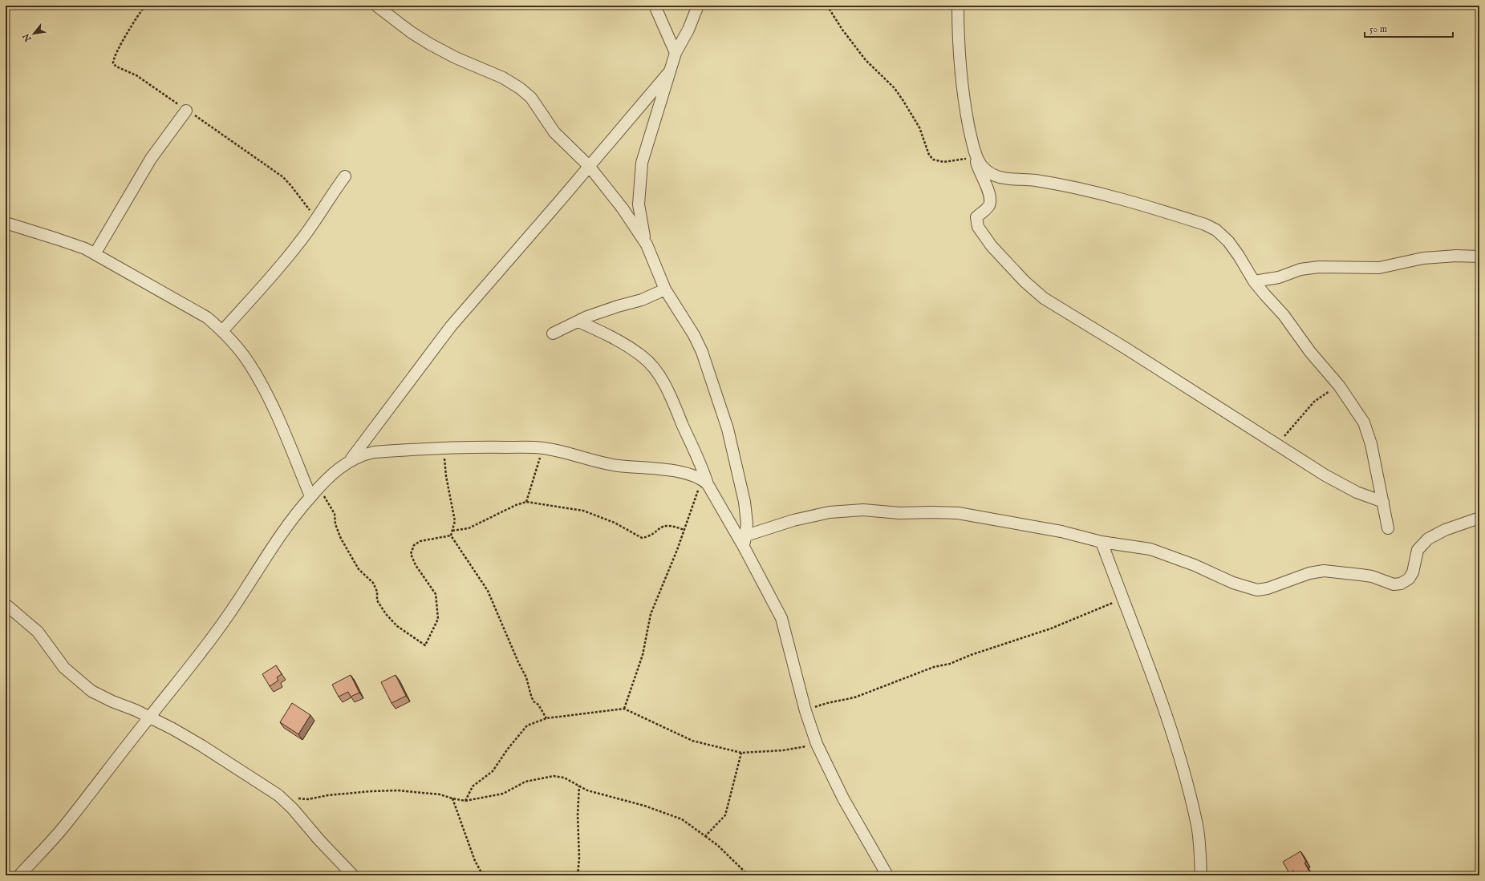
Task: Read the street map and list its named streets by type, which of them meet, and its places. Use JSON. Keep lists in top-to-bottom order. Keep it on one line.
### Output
{"scale_bar":"50 m","north":"bottom left"}
